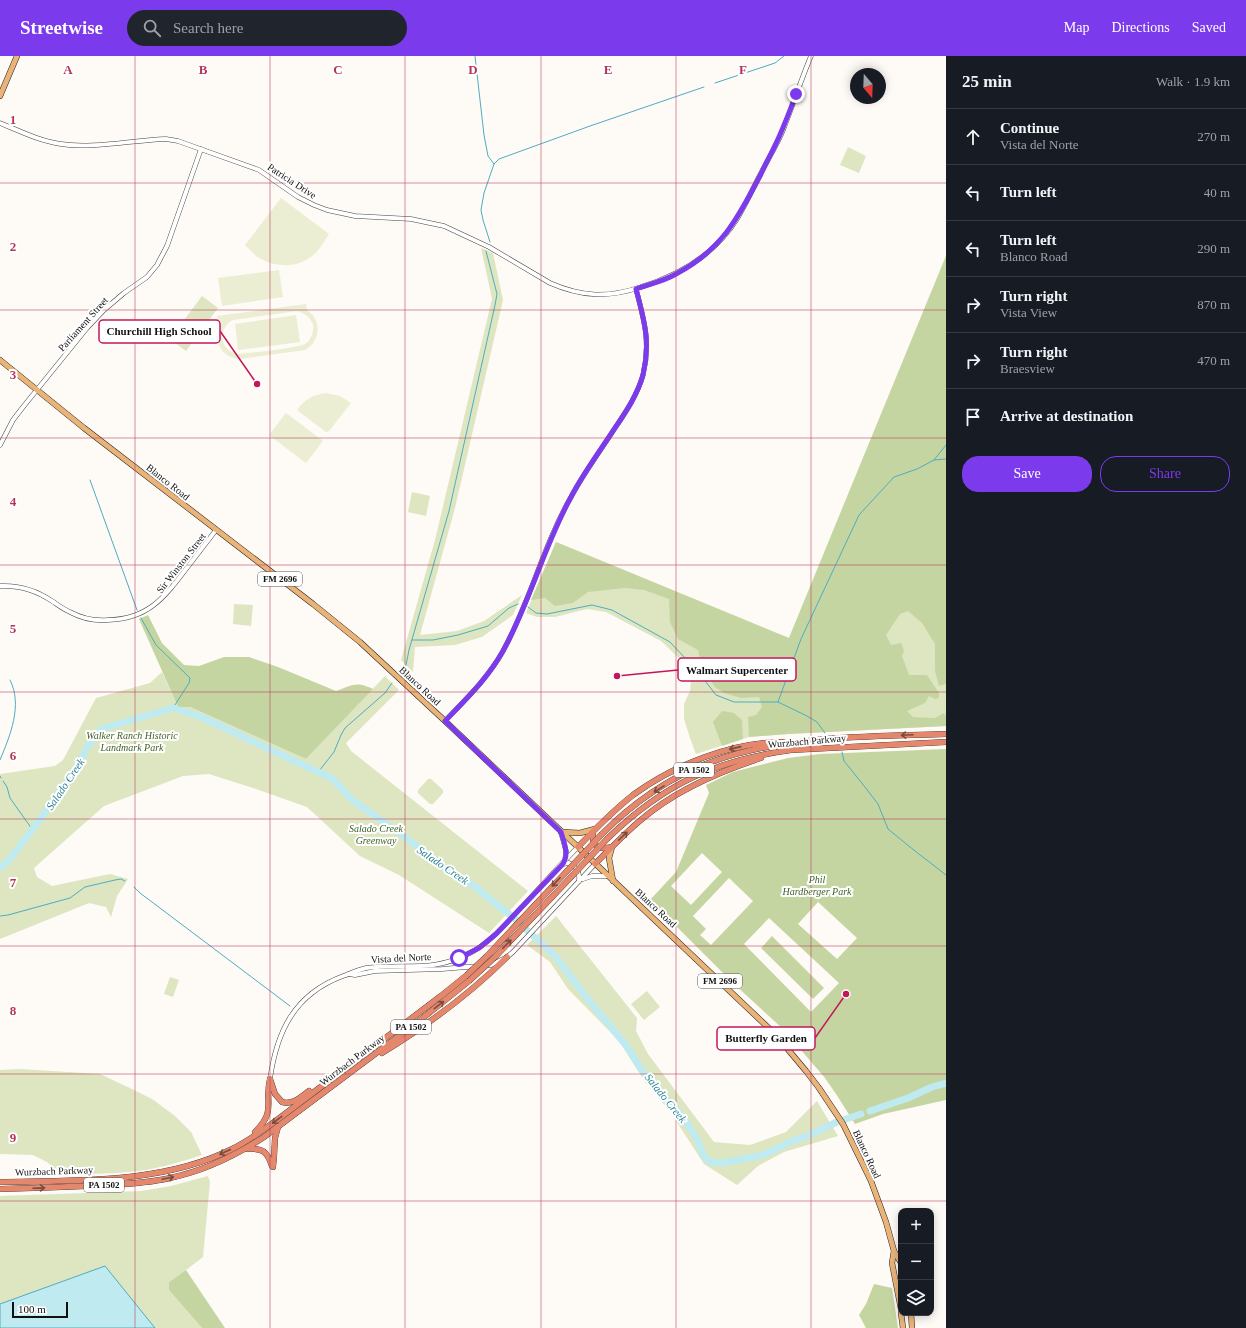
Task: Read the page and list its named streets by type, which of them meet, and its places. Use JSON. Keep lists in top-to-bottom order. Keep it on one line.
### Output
{"streets":{"highway":["Wurzbach Parkway","PA 1502"],"main road":["Blanco Road","FM 2696"],"street":["Patricia Drive","Parliament Street","Sir Winston Street","Vista del Norte"]},"crossings":[["Patricia Drive","Parliament Street"],["Parliament Street","Blanco Road"],["Blanco Road","Sir Winston Street"],["Blanco Road","Vista del Norte"]],"water":["Salado Creek"],"parks":["Walker Ranch Historic Landmark Park","Salado Creek Greenway","Phil Hardberger Park"],"places":["Churchill High School","Walmart Supercenter","Butterfly Garden"],"scale_bar":"100 m","north":"bottom","page":{"header":"Streetwise","search":"Search here","nav":["Map","Directions","Saved"],"heading":["25 min","Walk · 1.9 km"],"list":[["Continue","Vista del Norte","270 m"],["Turn left","40 m"],["Turn left","Blanco Road","290 m"],["Turn right","Vista View","870 m"],["Turn right","Braesview","470 m"],"Arrive at destination"],"buttons":["Save","Share"],"map_buttons":["+","−"],"scale":"100 m"},"grid":{"columns":["A","B","C","D","E","F"],"rows":["1","2","3","4","5","6","7","8","9"]}}
